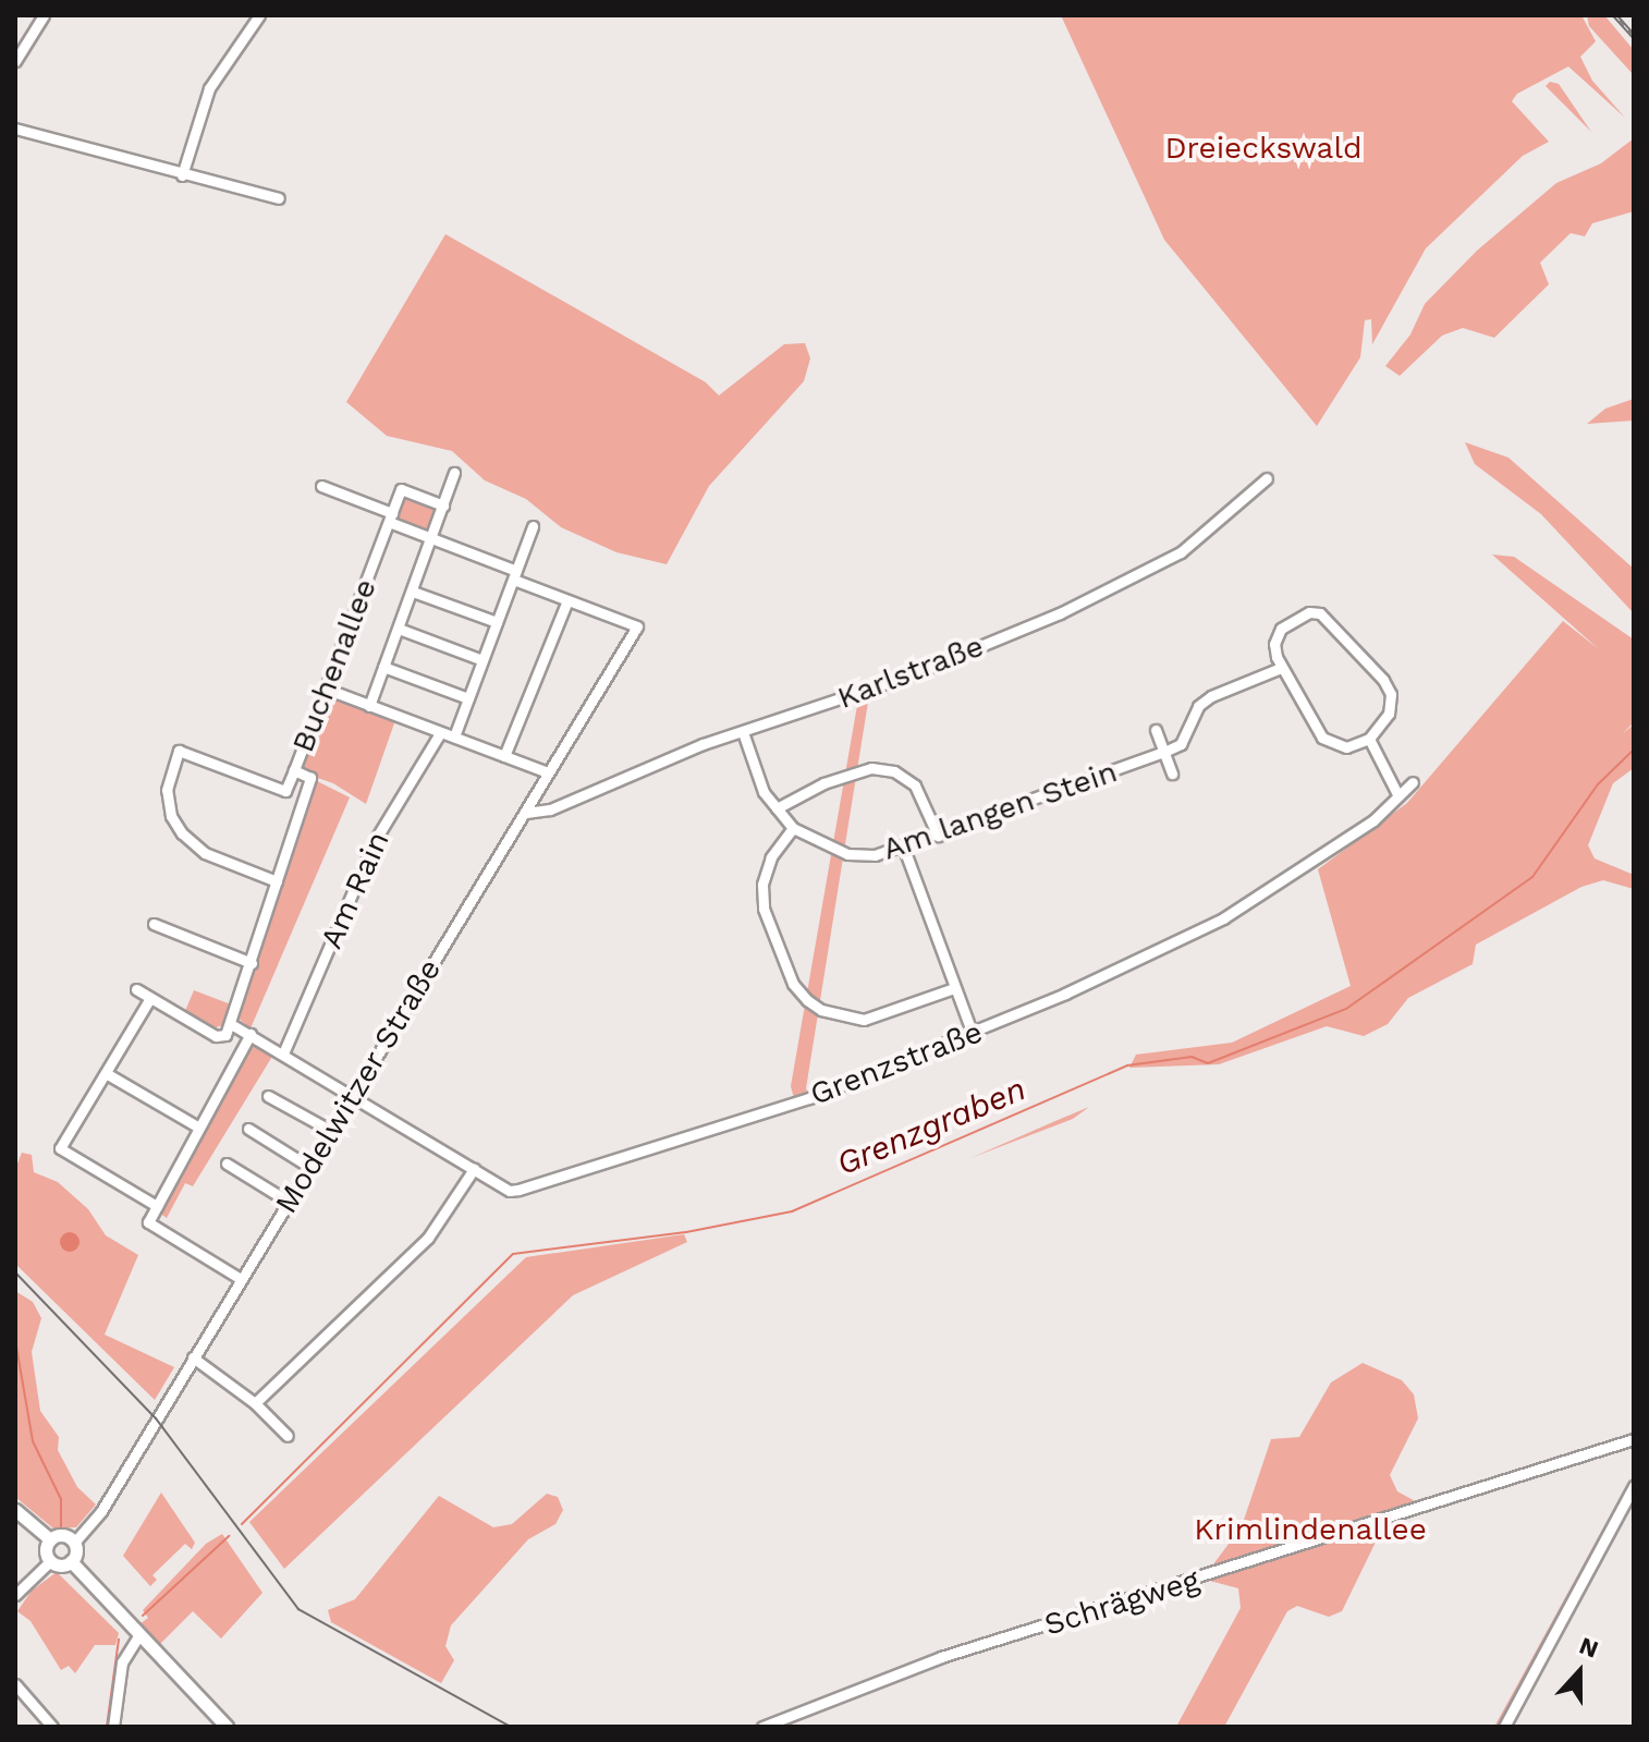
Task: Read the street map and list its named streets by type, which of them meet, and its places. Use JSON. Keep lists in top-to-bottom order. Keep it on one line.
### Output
{"streets":{"street":["Buchenallee","Karlstraße","Am langen Stein","Am Rain","Grenzstraße","Modelwitzer Straße","Schrägweg"]},"crossings":[["Buchenallee","Grenzstraße"],["Karlstraße","Am langen Stein"],["Karlstraße","Modelwitzer Straße"],["Am Rain","Grenzstraße"],["Grenzstraße","Modelwitzer Straße"]],"water":["Grenzgraben"],"parks":["Dreieckswald","Krimlindenallee"],"north":"top"}
